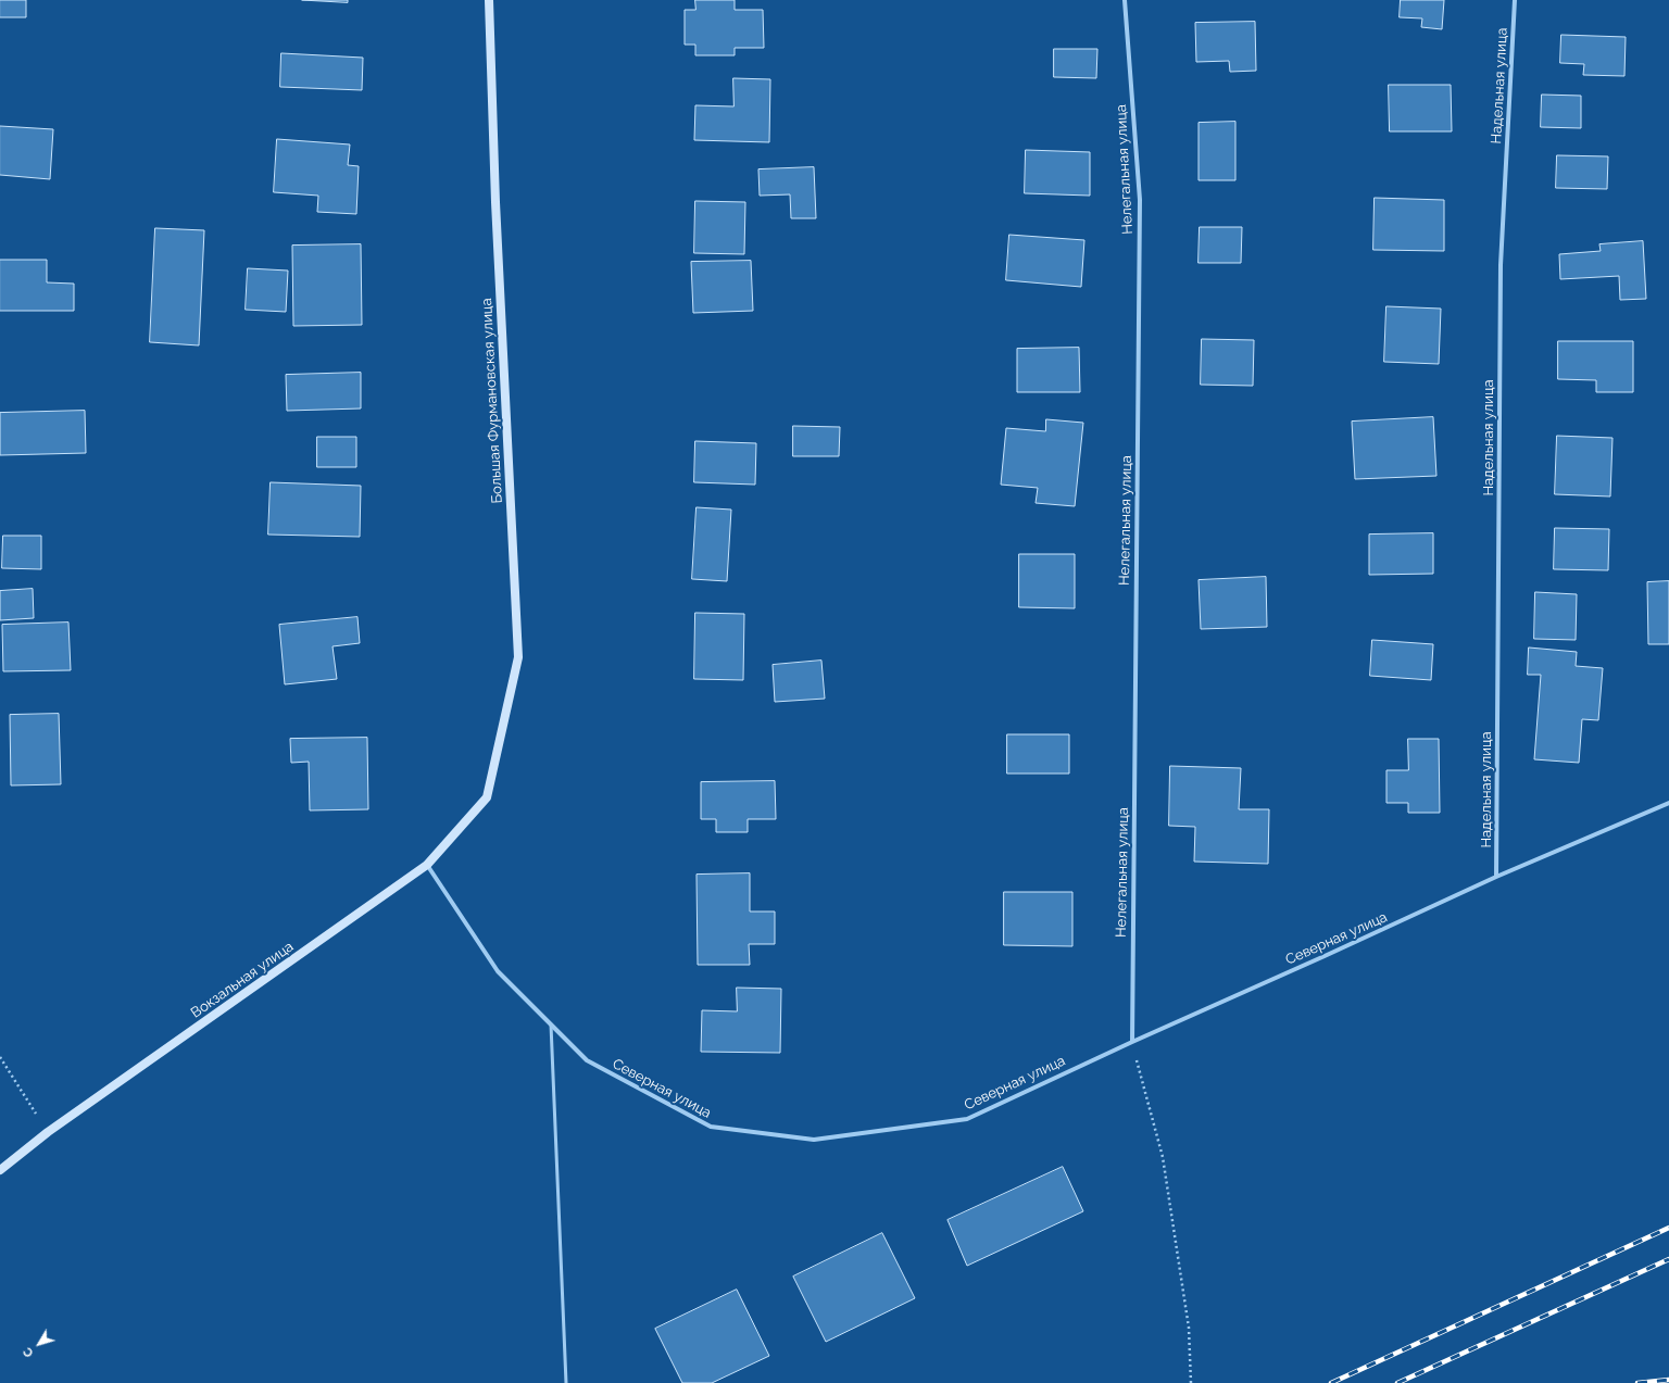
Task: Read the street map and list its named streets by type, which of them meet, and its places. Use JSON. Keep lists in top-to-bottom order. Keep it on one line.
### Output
{"streets":{"main road":["Большая Фурмановская улица","Вокзальная улица"],"street":["Надельная улица","Нелегальная улица","Северная улица"]},"crossings":[["Надельная улица","Северная улица"],["Нелегальная улица","Северная улица"],["Большая Фурмановская улица","Вокзальная улица"],["Северная улица","Вокзальная улица"]],"north":"bottom left"}
